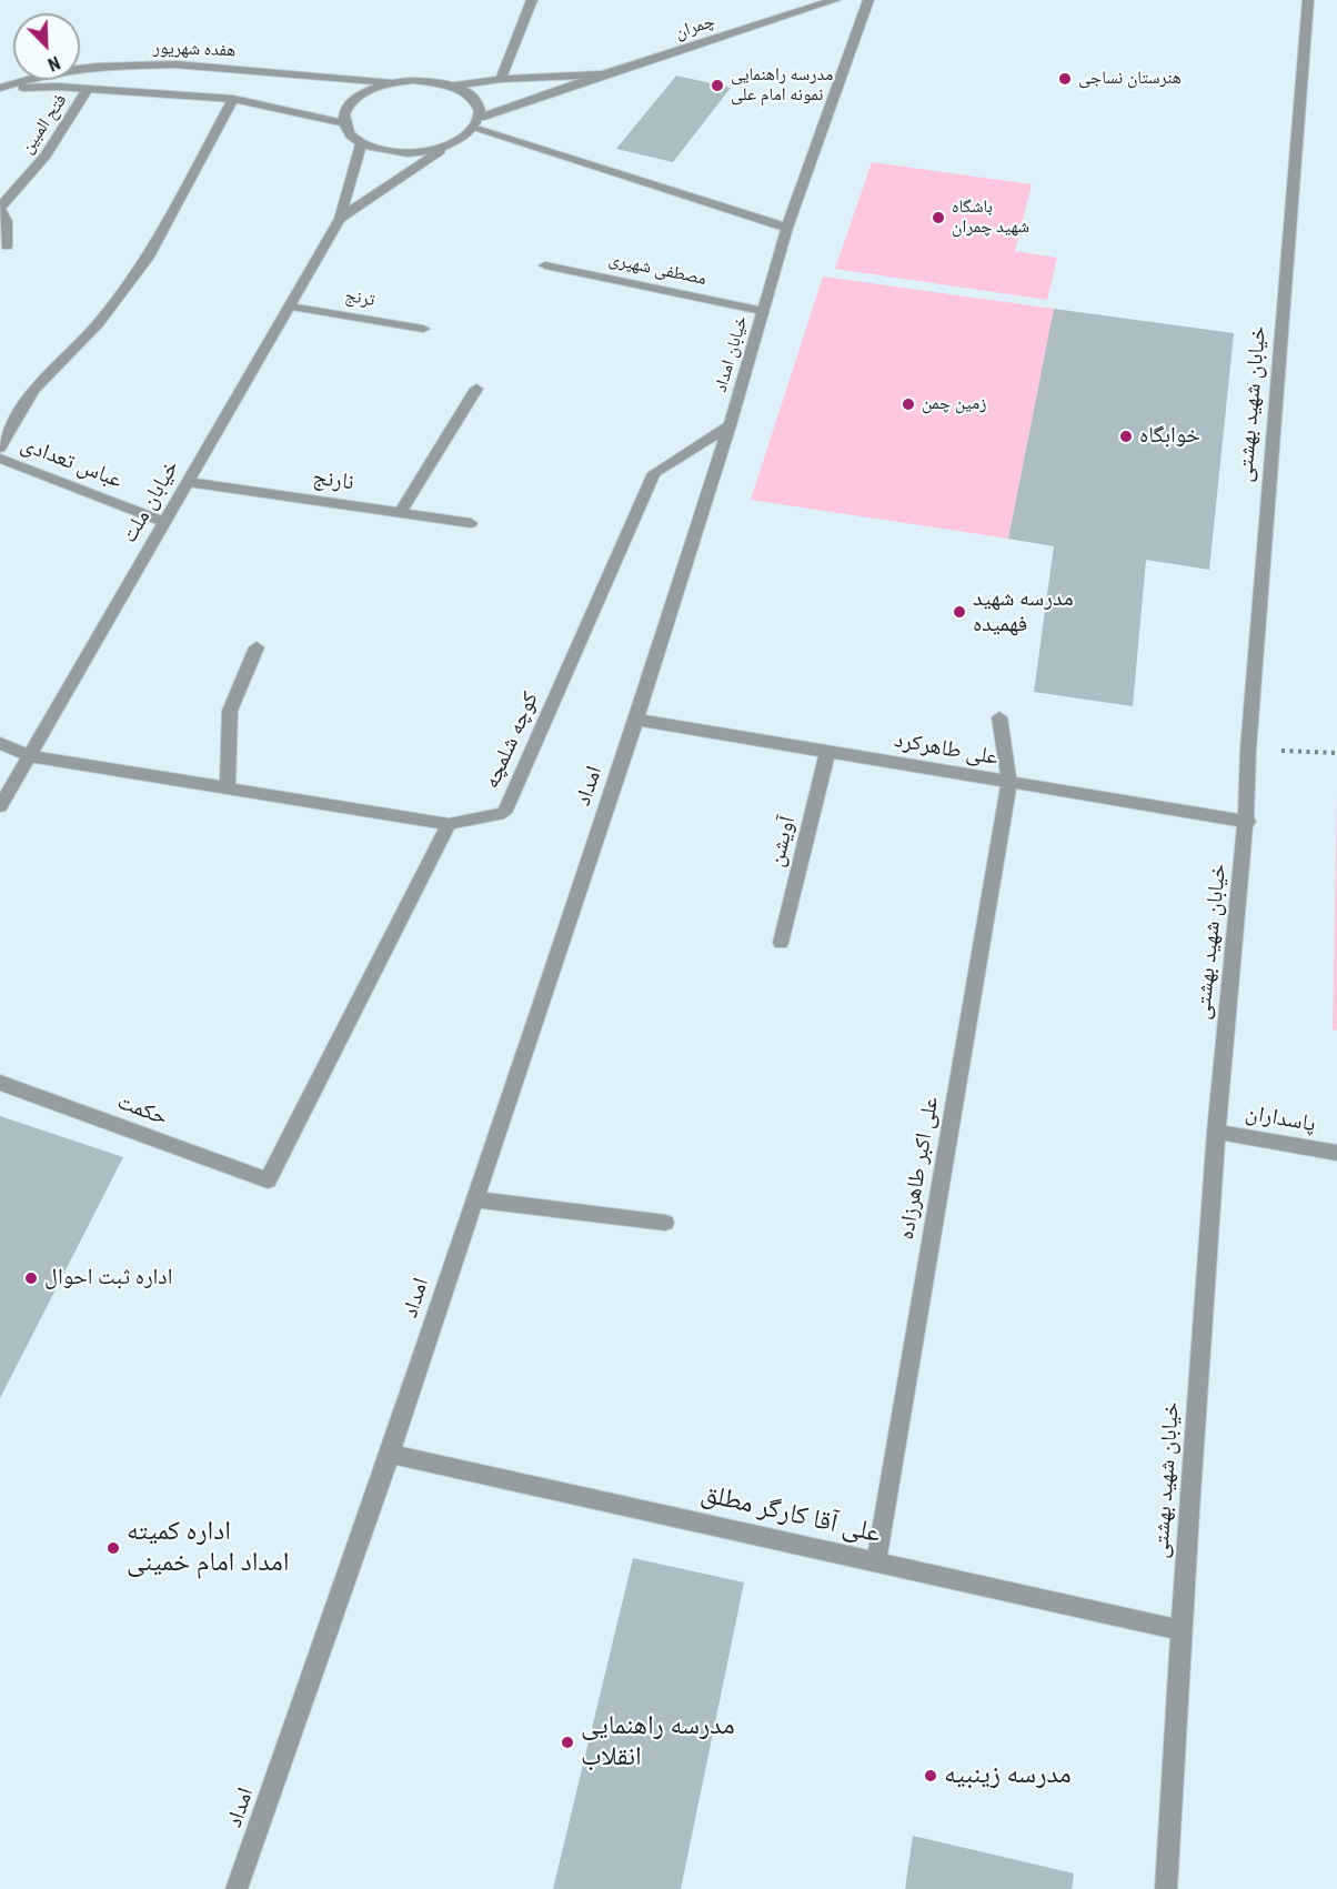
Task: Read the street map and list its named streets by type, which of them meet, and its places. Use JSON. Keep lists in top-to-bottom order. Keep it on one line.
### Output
{"streets":{"street":["چمران","هفده شهریور","فتح المبین","مصطفی شهپری","ترنج","خیابان امداد","خیابان شهید بهشتی","عباس تعدادی","نارنج","خیابان ملت","کوچه شلمچه","علی طاهرکرد","امداد","آویشن","حکمت","پاسداران","علی اکبر طاهرزاده","علی آقا کارگر مطلق"]},"crossings":[["چمران","هفده شهریور"],["هفده شهریور","فتح المبین"],["مصطفی شهپری","خیابان امداد"],["ترنج","خیابان ملت"],["خیابان امداد","کوچه شلمچه"],["خیابان امداد","علی طاهرکرد"],["خیابان امداد","امداد"],["خیابان شهید بهشتی","علی طاهرکرد"],["خیابان شهید بهشتی","پاسداران"],["خیابان شهید بهشتی","علی آقا کارگر مطلق"],["عباس تعدادی","خیابان ملت"],["نارنج","خیابان ملت"],["خیابان ملت","کوچه شلمچه"],["کوچه شلمچه","حکمت"],["علی طاهرکرد","امداد"],["علی طاهرکرد","آویشن"],["علی طاهرکرد","علی اکبر طاهرزاده"],["امداد","علی آقا کارگر مطلق"],["علی اکبر طاهرزاده","علی آقا کارگر مطلق"]],"places":["هنرستان نساجی","مدرسه راهنمایی نمونه امام علی","باشگاه شهید چمران","زمین چمن","خوابگاه","مدرسه شهید فهمیده","اداره ثبت احوال","اداره کمیته امداد امام خمینی","مدرسه راهنمایی انقلاب","مدرسه زینبیه"],"north":"bottom right"}
